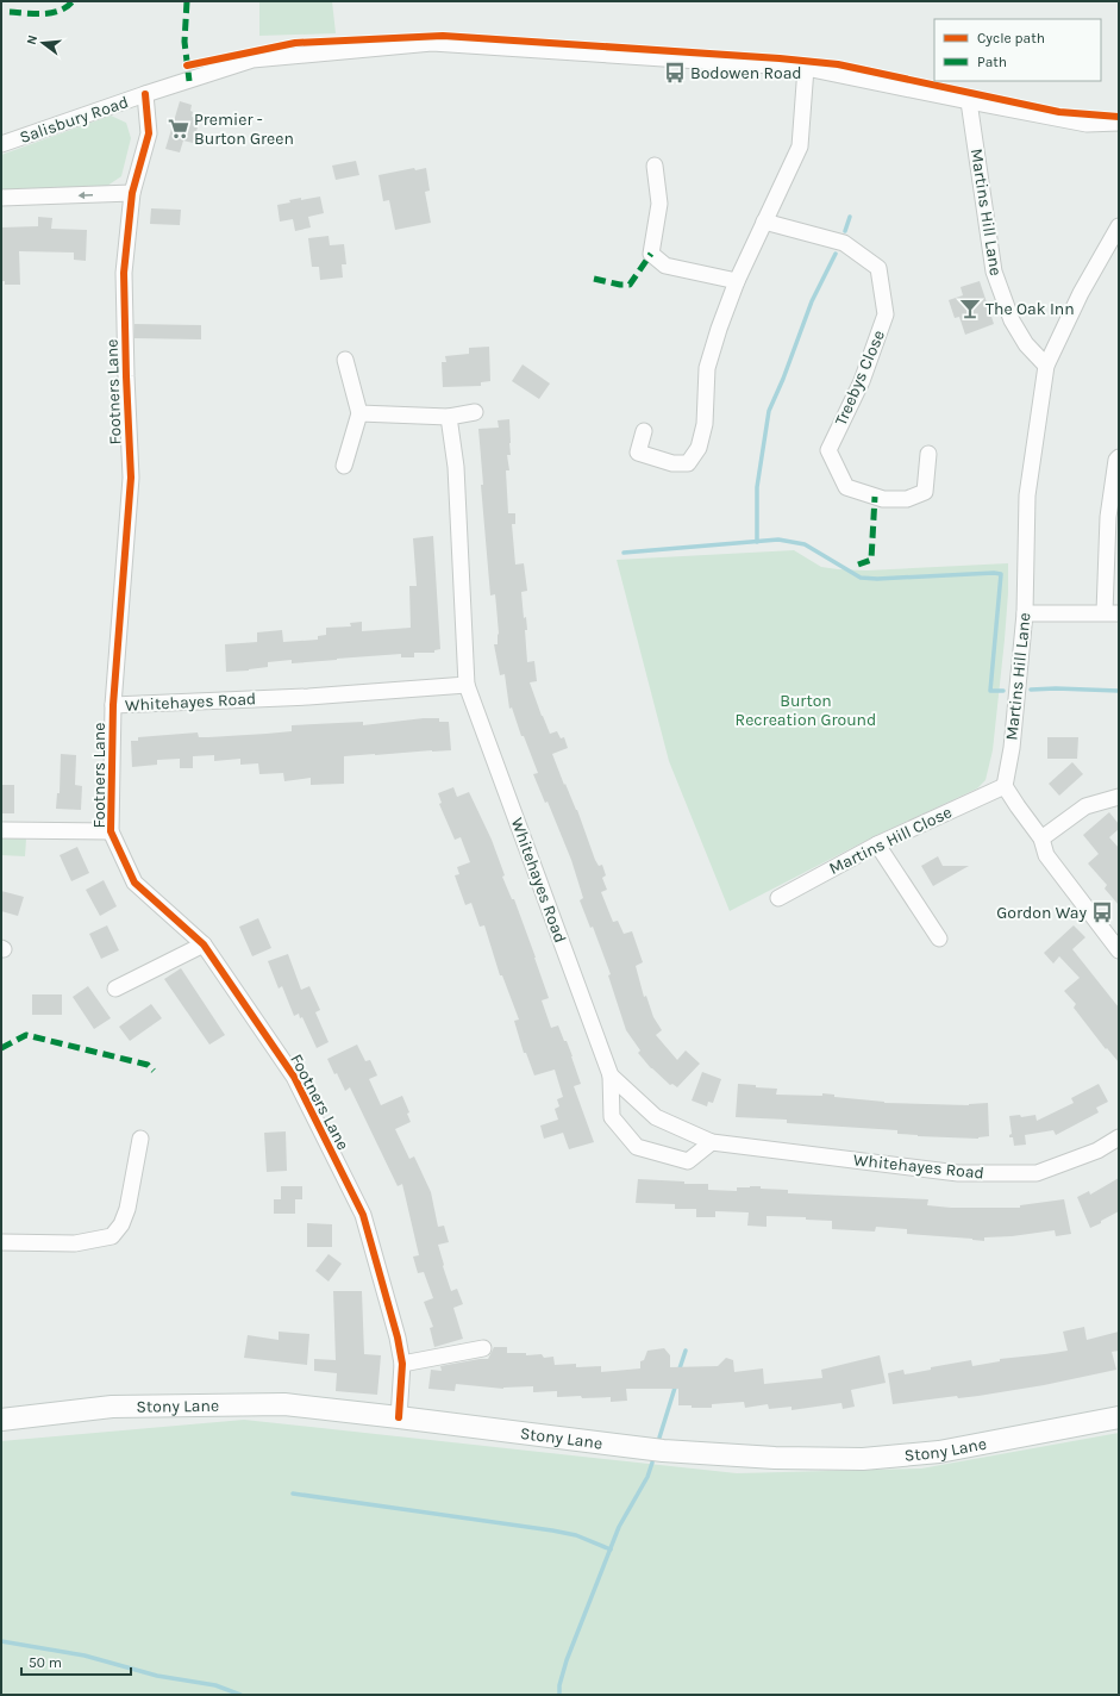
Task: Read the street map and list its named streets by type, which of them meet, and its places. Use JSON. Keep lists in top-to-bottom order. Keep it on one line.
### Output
{"streets":{"main road":["Stony Lane"],"street":["Salisbury Road","Martins Hill Lane","Treebys Close","Footners Lane","Whitehayes Road","Martins Hill Close"]},"crossings":[["Salisbury Road","Martins Hill Lane"],["Salisbury Road","Footners Lane"],["Martins Hill Lane","Martins Hill Close"],["Footners Lane","Whitehayes Road"],["Footners Lane","Stony Lane"]],"parks":["Burton Recreation Ground"],"places":{"bus stop":["Bodowen Road","Gordon Way"],"supermarket":["Premier - Burton Green"],"bar":["The Oak Inn"]},"legend":["Cycle path","Path"],"scale_bar":"50 m","north":"left"}
